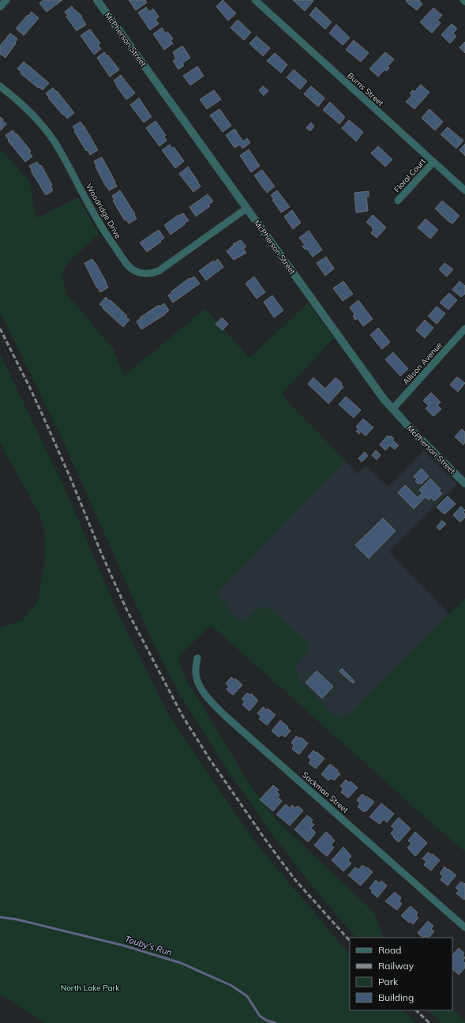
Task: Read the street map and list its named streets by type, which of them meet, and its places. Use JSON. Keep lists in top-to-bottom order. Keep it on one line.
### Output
{"streets":{"street":["McPherson Street","Burns Street","Floral Court","Woodridge Drive","Allison Avenue","Sackman Street"]},"crossings":[["McPherson Street","Woodridge Drive"],["McPherson Street","Allison Avenue"],["Burns Street","Floral Court"]],"water":["Touby's Run"],"parks":["North Lake Park"],"legend":["Road","Railway","Park","Building"]}
